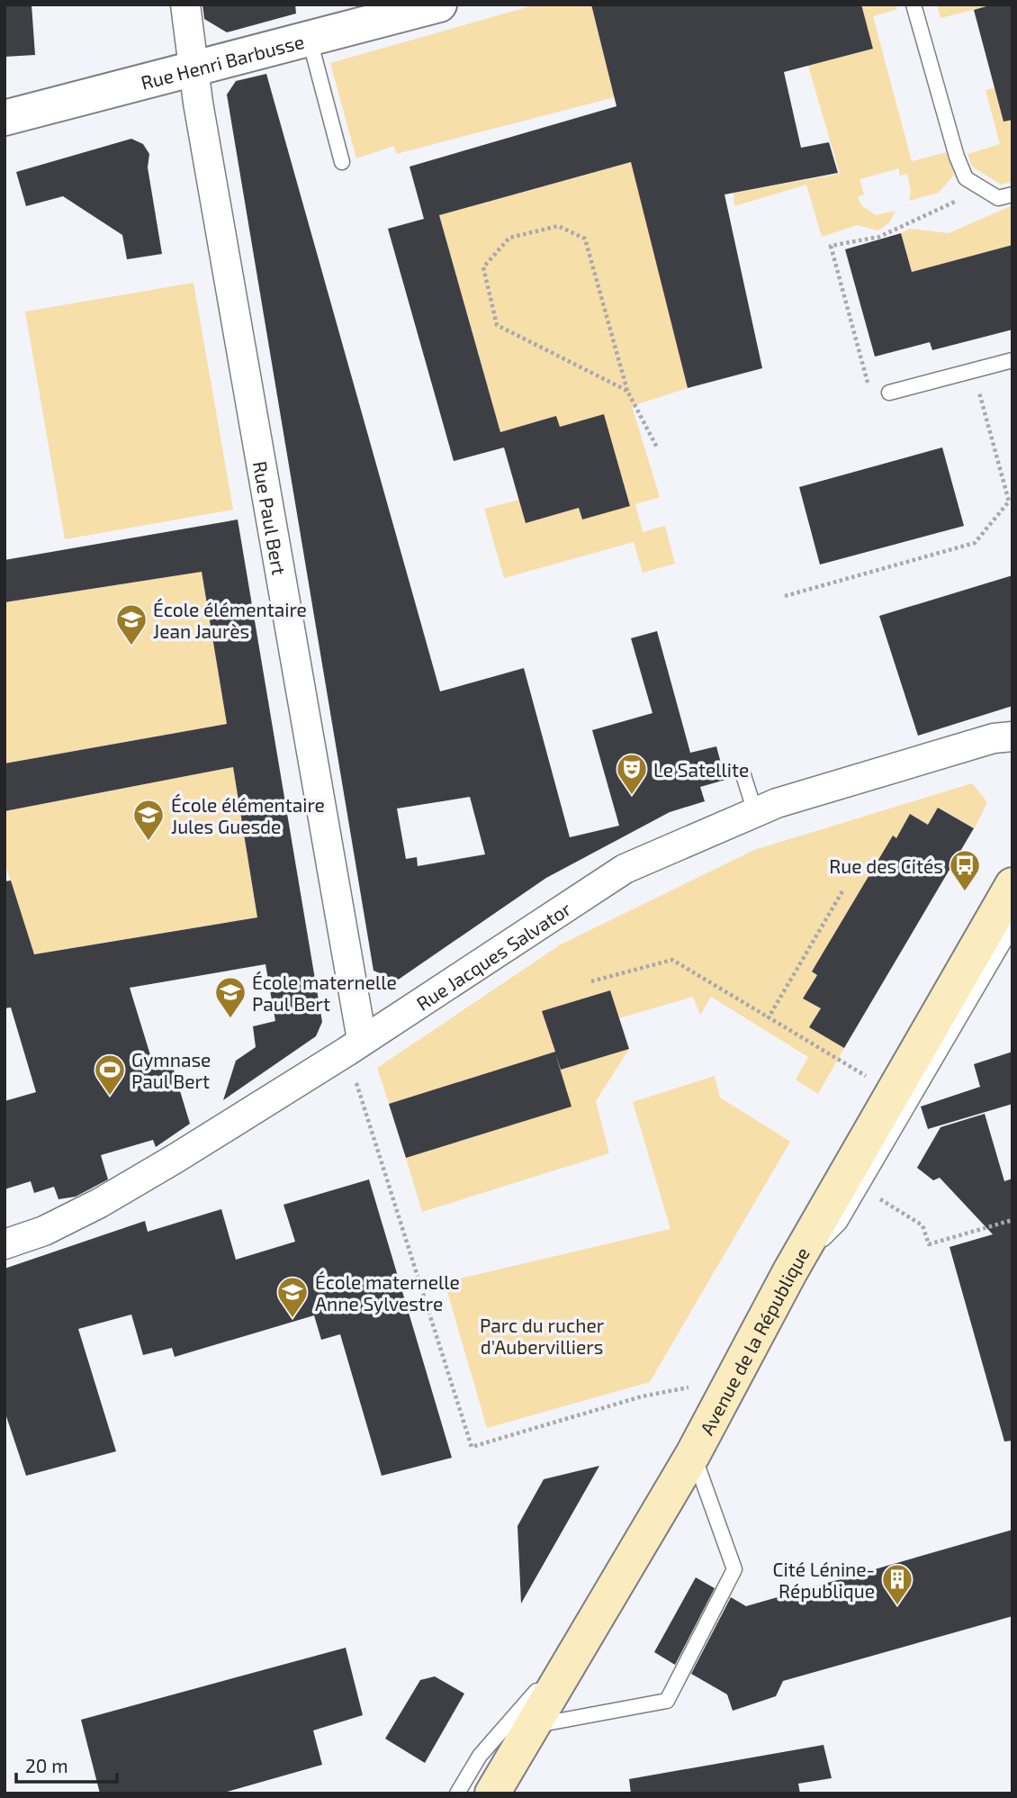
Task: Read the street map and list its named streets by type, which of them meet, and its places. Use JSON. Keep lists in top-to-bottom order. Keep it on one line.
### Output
{"streets":{"main road":["Avenue de la République"],"street":["Rue Henri Barbusse","Rue Paul Bert","Rue Jacques Salvator"]},"crossings":[["Rue Henri Barbusse","Rue Paul Bert"],["Rue Paul Bert","Rue Jacques Salvator"]],"parks":["Parc du rucher d'Aubervilliers"],"places":{"school or university":["École élémentaire Jean Jaurès","École élémentaire Jules Guesde","École maternelle Paul Bert","École maternelle Anne Sylvestre"],"theatre":["Le Satellite"],"bus stop":["Rue des Cités"],"sports":["Gymnase Paul Bert"],"building":["Cité Lénine- République"]},"scale_bar":"20 m"}
